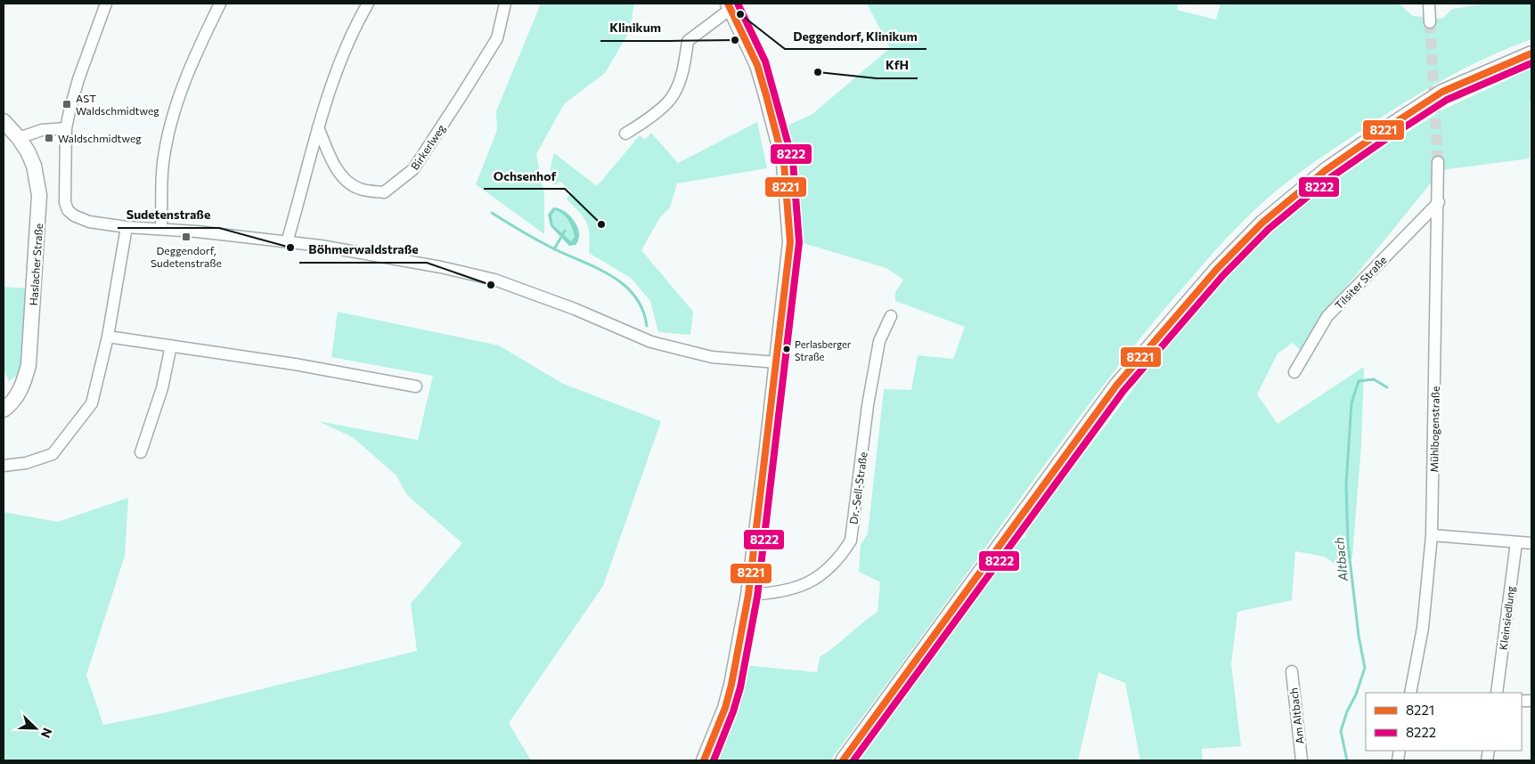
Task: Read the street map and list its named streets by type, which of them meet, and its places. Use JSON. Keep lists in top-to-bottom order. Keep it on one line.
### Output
{"streets":{"street":["Birkerlweg","Haslacher Straße","Tilsiter Straße","Mühlbogenstraße","Dr.-Sell-Straße","Kleinsiedlung","Am Altbach"]},"crossings":[["Tilsiter Straße","Mühlbogenstraße"]],"water":["Altbach"],"places":{"other":["Deggendorf, Klinikum","Klinikum","KfH","Ochsenhof","Sudetenstraße","Böhmerwaldstraße","Perlasberger Straße"],"transit":["AST Waldschmidtweg","Waldschmidtweg","Deggendorf, Sudetenstraße"]},"lines":["transit line 8221","transit line 8222"],"legend":["8221","8222"],"north":"bottom right"}
